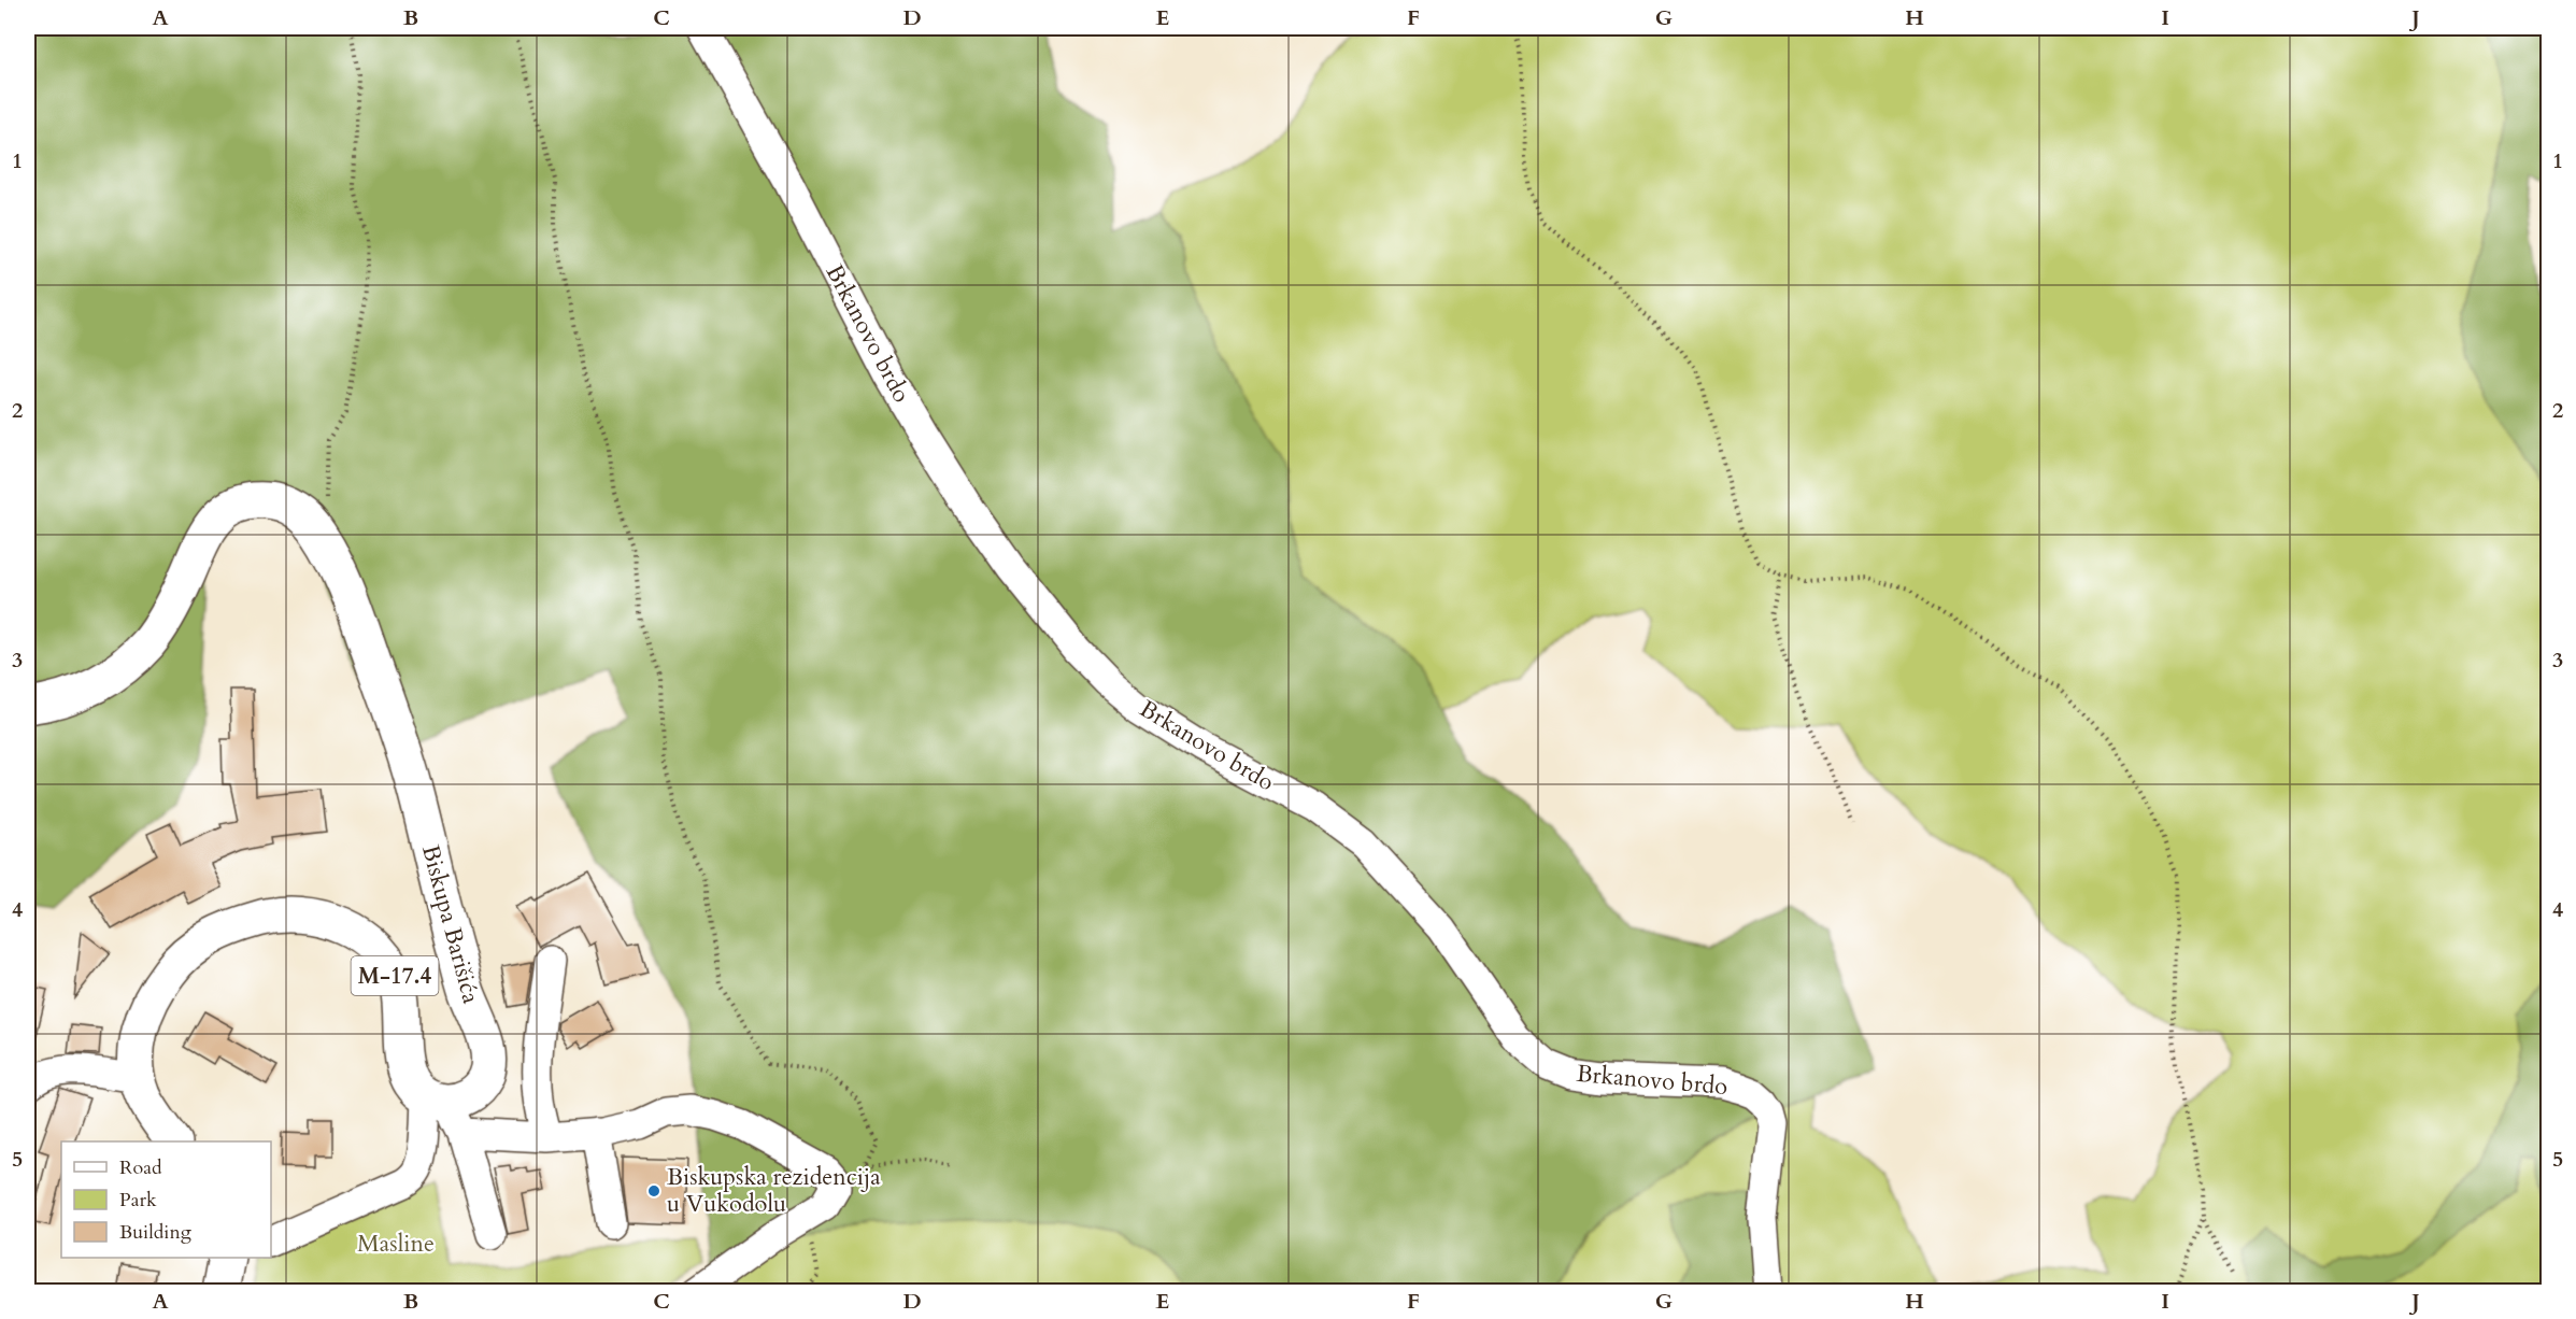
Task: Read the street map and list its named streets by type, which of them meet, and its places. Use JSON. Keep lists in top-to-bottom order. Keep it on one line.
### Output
{"streets":{"main road":["Biskupa Barišića","M-17.4"],"street":["Brkanovo brdo"]},"crossings":[["Biskupa Barišića","M-17.4"]],"parks":["Masline"],"places":["Biskupska rezidencija u Vukodolu"],"legend":["Road","Park","Building"],"grid":{"columns":["A","B","C","D","E","F","G","H","I","J"],"rows":["1","2","3","4","5"]}}
